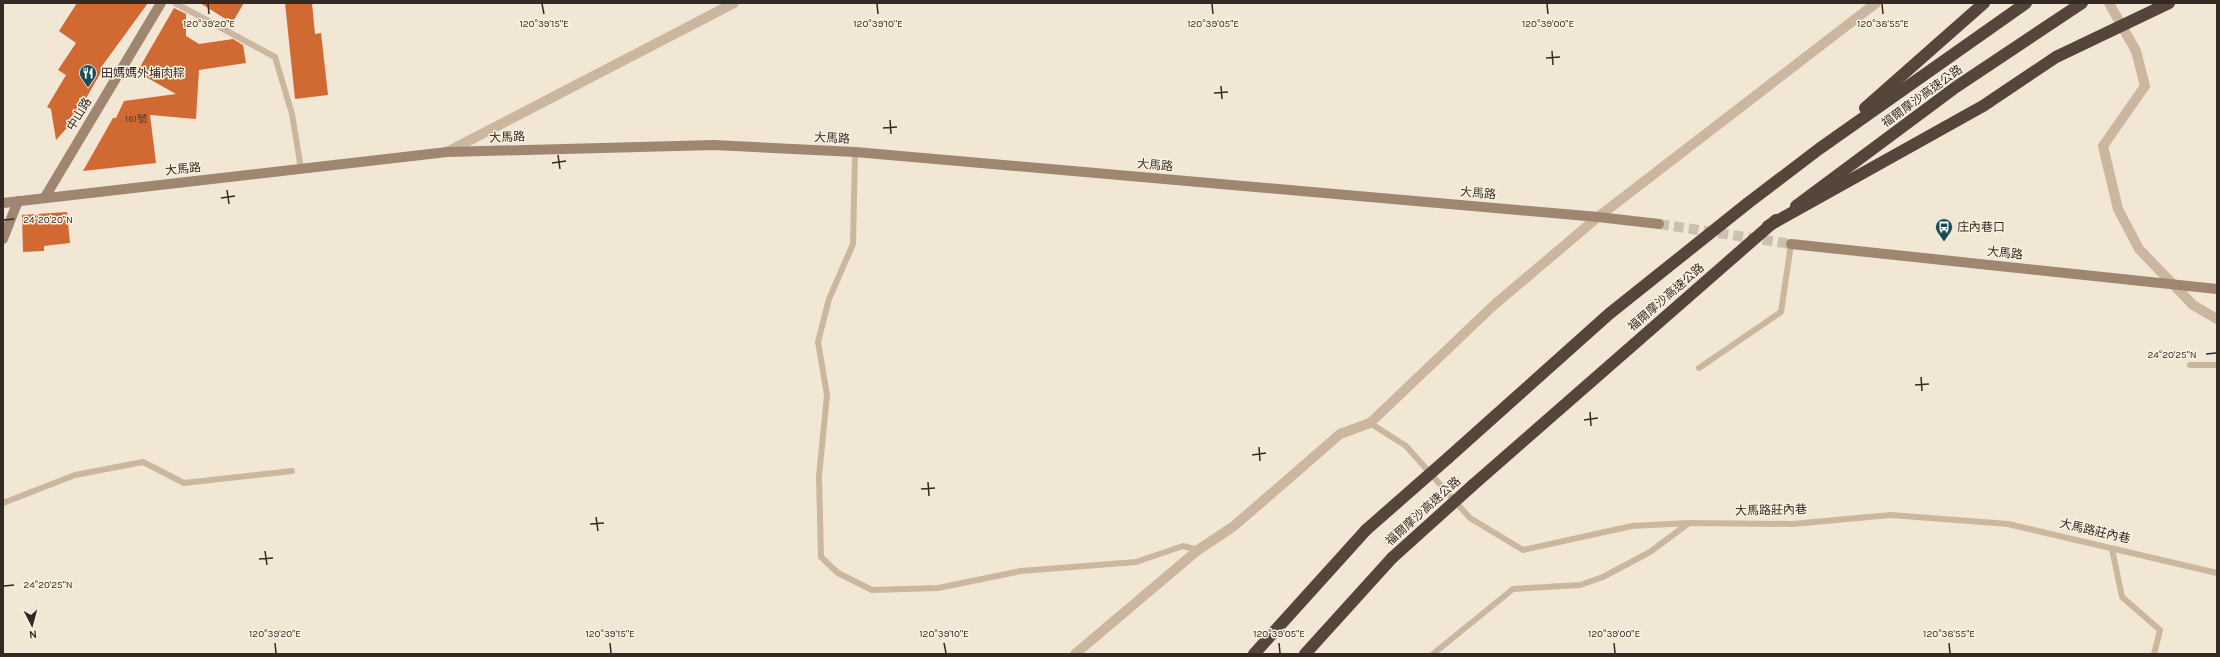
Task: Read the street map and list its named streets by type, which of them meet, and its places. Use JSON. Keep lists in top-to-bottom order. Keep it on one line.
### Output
{"streets":{"highway":["福爾摩沙高速公路"],"street":["中山路","大馬路"],"lane":["大馬路莊內巷"]},"crossings":[["中山路","大馬路"]],"places":{"restaurant":["田媽媽外埔肉粽"],"bus stop":["庄內巷口"]},"house_numbers":["161號"],"north":"bottom","coordinates":["120°39'20\"E","120°39'15\"E","120°39'10\"E","120°39'05\"E","120°39'00\"E","120°38'55\"E","24°20'20\"N","24°20'25\"N"]}
